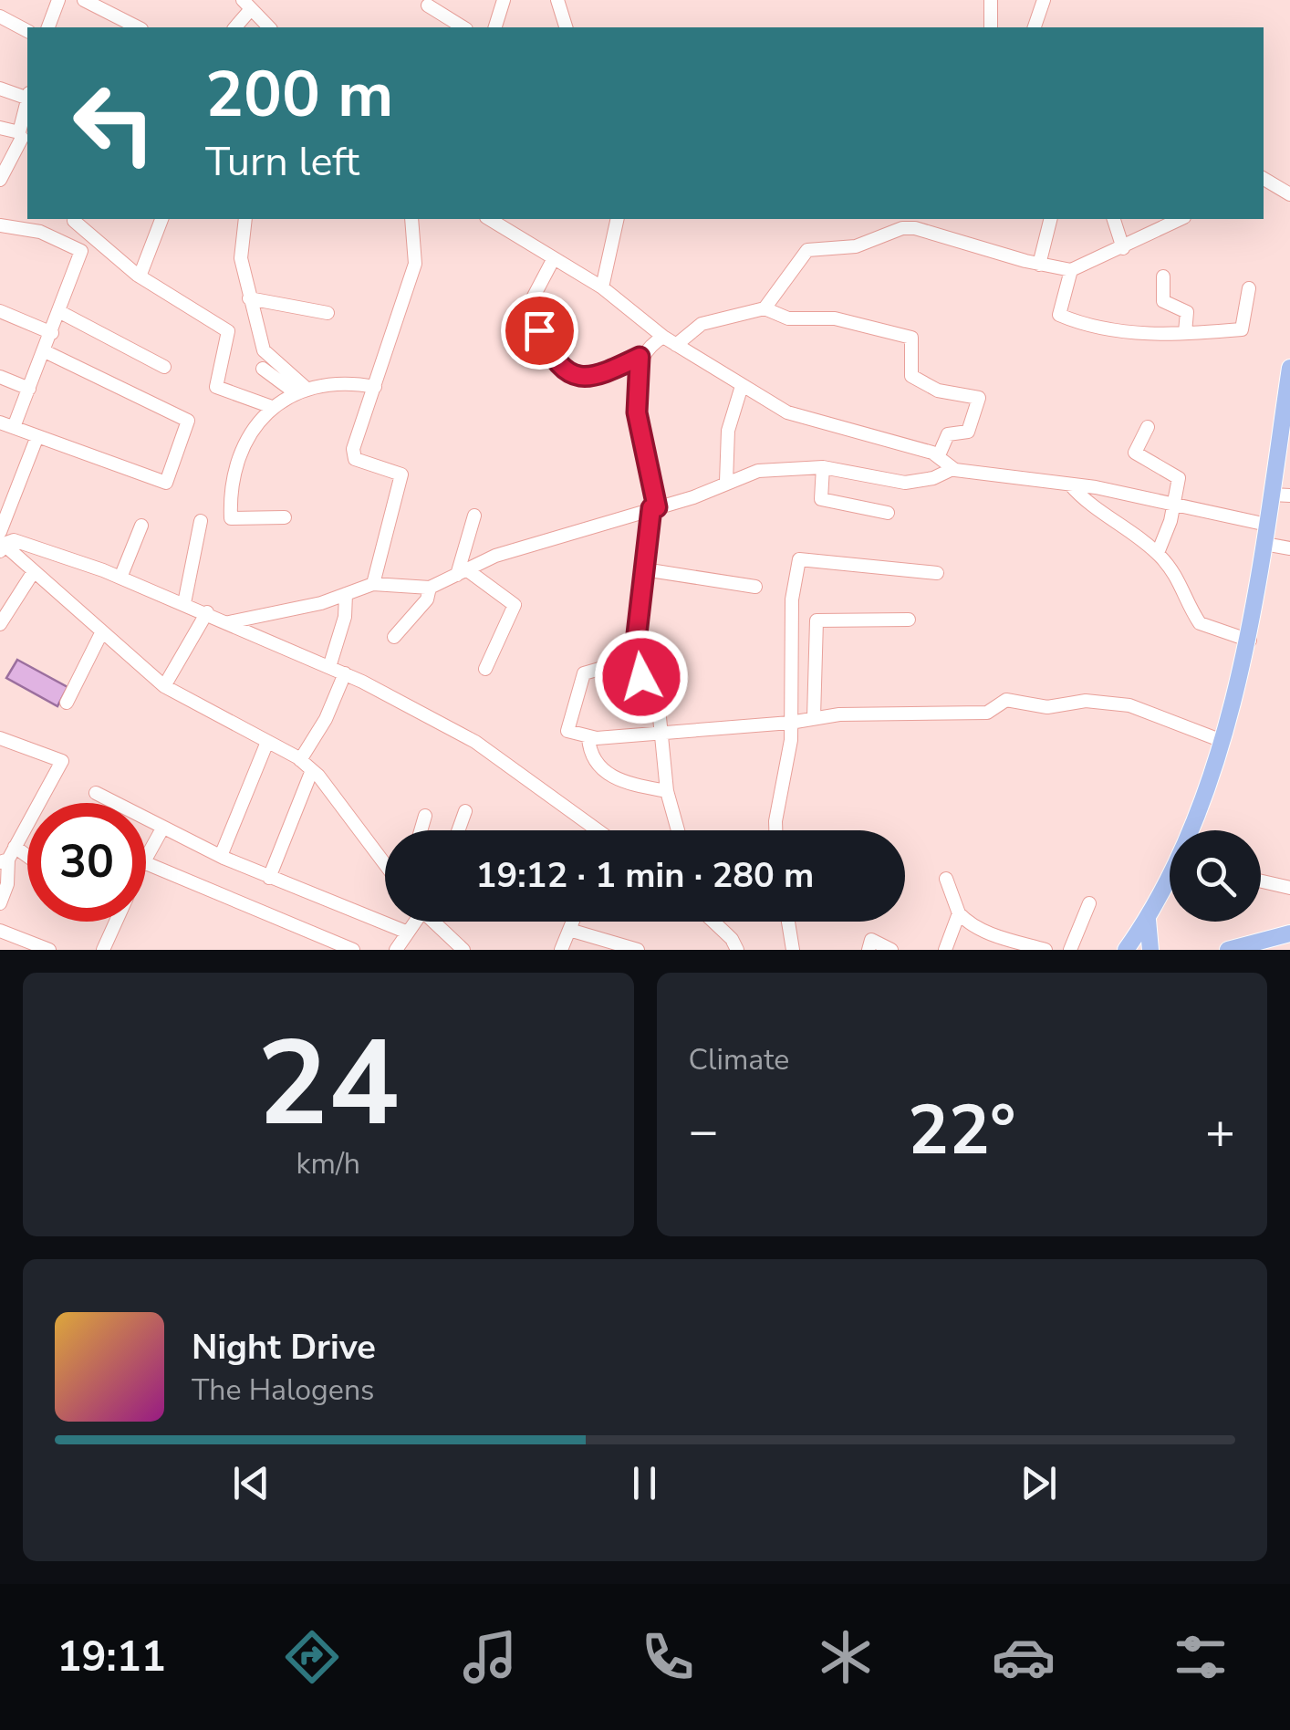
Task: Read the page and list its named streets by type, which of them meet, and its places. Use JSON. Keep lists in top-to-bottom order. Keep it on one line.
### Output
{"page":{"turn":["200 m","Turn left"],"limit":"30","trip":"19:12 · 1 min · 280 m","tile":[["24","km/h"],"Climate"],"heat":["−","22°","+"],"song":["Night Drive","The Halogens"],"tabs":"19:11"}}
